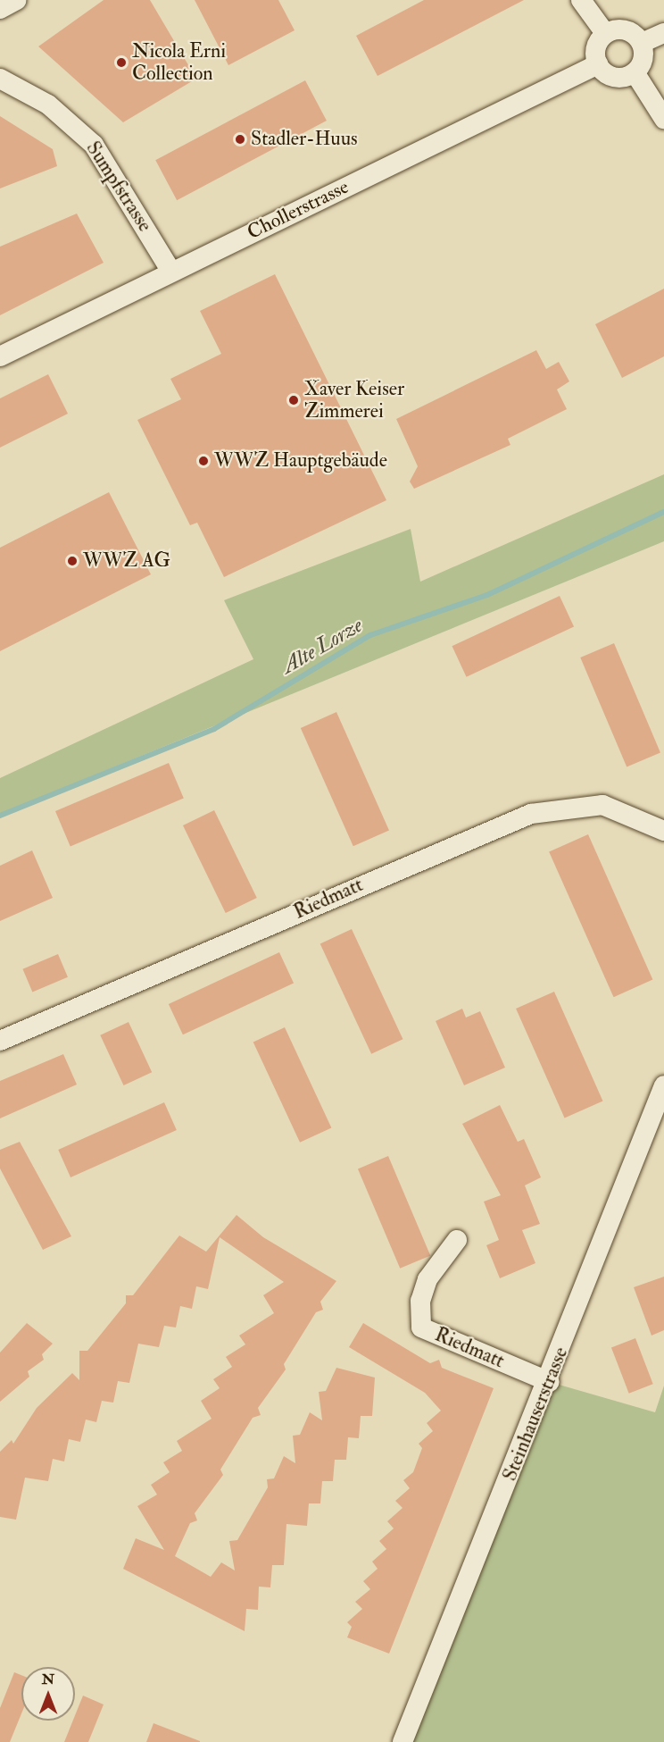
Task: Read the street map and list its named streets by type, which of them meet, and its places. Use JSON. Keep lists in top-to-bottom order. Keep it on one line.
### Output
{"streets":{"street":["Sumpfstrasse","Chollerstrasse","Riedmatt","Steinhauserstrasse"]},"crossings":[["Sumpfstrasse","Chollerstrasse"],["Riedmatt","Steinhauserstrasse"]],"water":["Alte Lorze"],"places":["Nicola Erni Collection","Stadler-Huus","Xaver Keiser Zimmerei","WWZ Hauptgebäude","WWZ AG"],"north":"top"}
